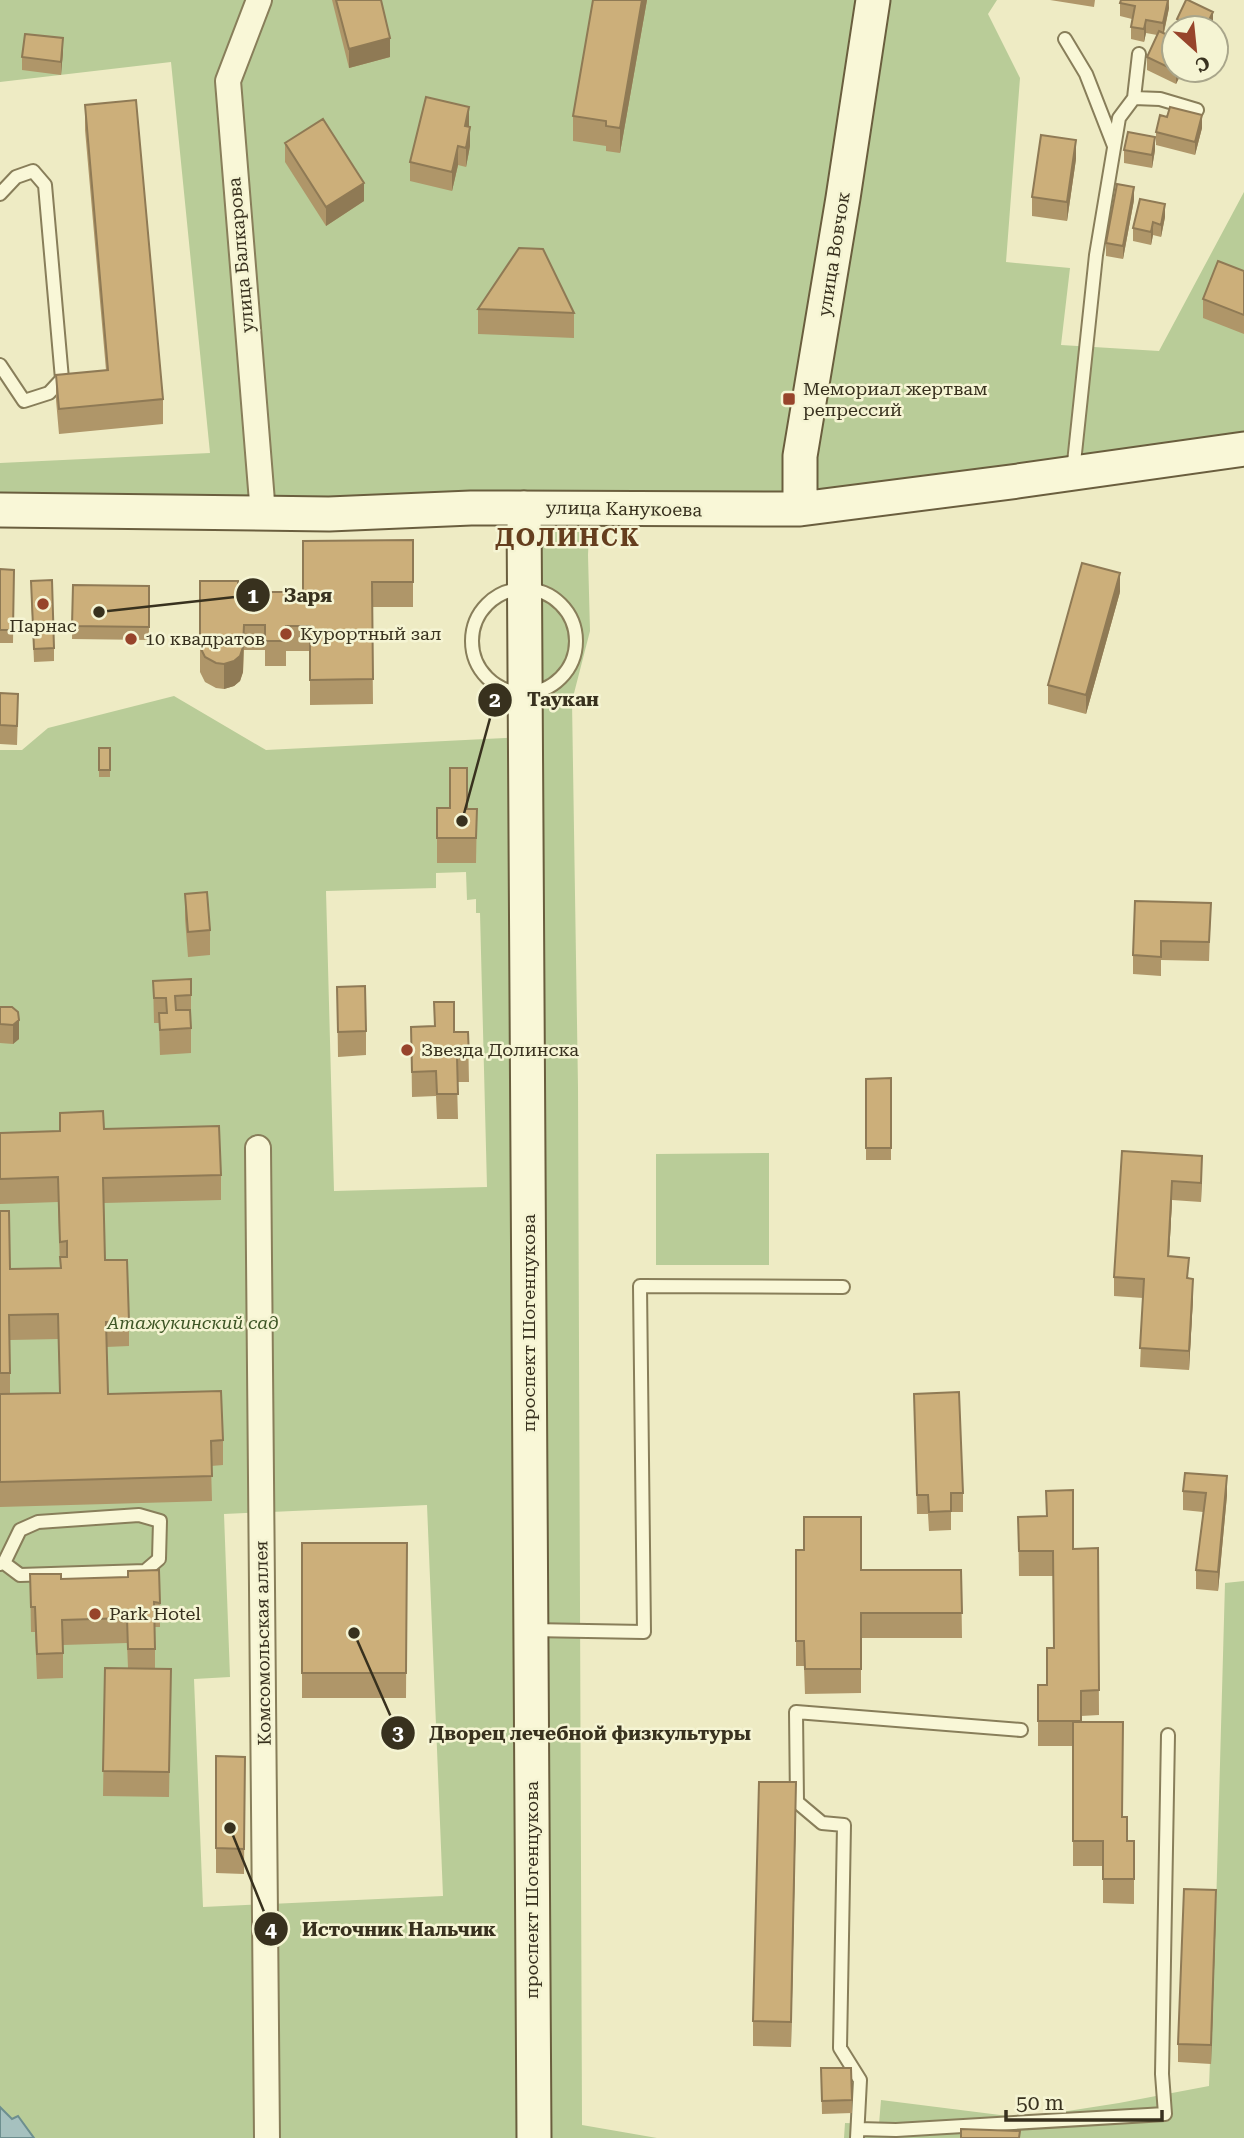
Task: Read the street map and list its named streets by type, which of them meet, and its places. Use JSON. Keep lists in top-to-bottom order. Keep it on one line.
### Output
{"streets":{"street":["улица Вовчок","улица Балкарова","улица Канукоева","проспект Шогенцукова","Комсомольская аллея"]},"crossings":[["улица Вовчок","улица Канукоева"],["улица Балкарова","улица Канукоева"],["улица Канукоева","проспект Шогенцукова"]],"districts":["ДОЛИНСК"],"parks":["Атажукинский сад"],"places":{"transit":["Мемориал жертвам репрессий"],"other":["Парнас","Заря","Курортный зал","10 квадратов","Таукан","Звезда Долинска","Park Hotel","Дворец лечебной физкультуры","Источник Нальчик"]},"scale_bar":"50 m","north":"bottom right"}
